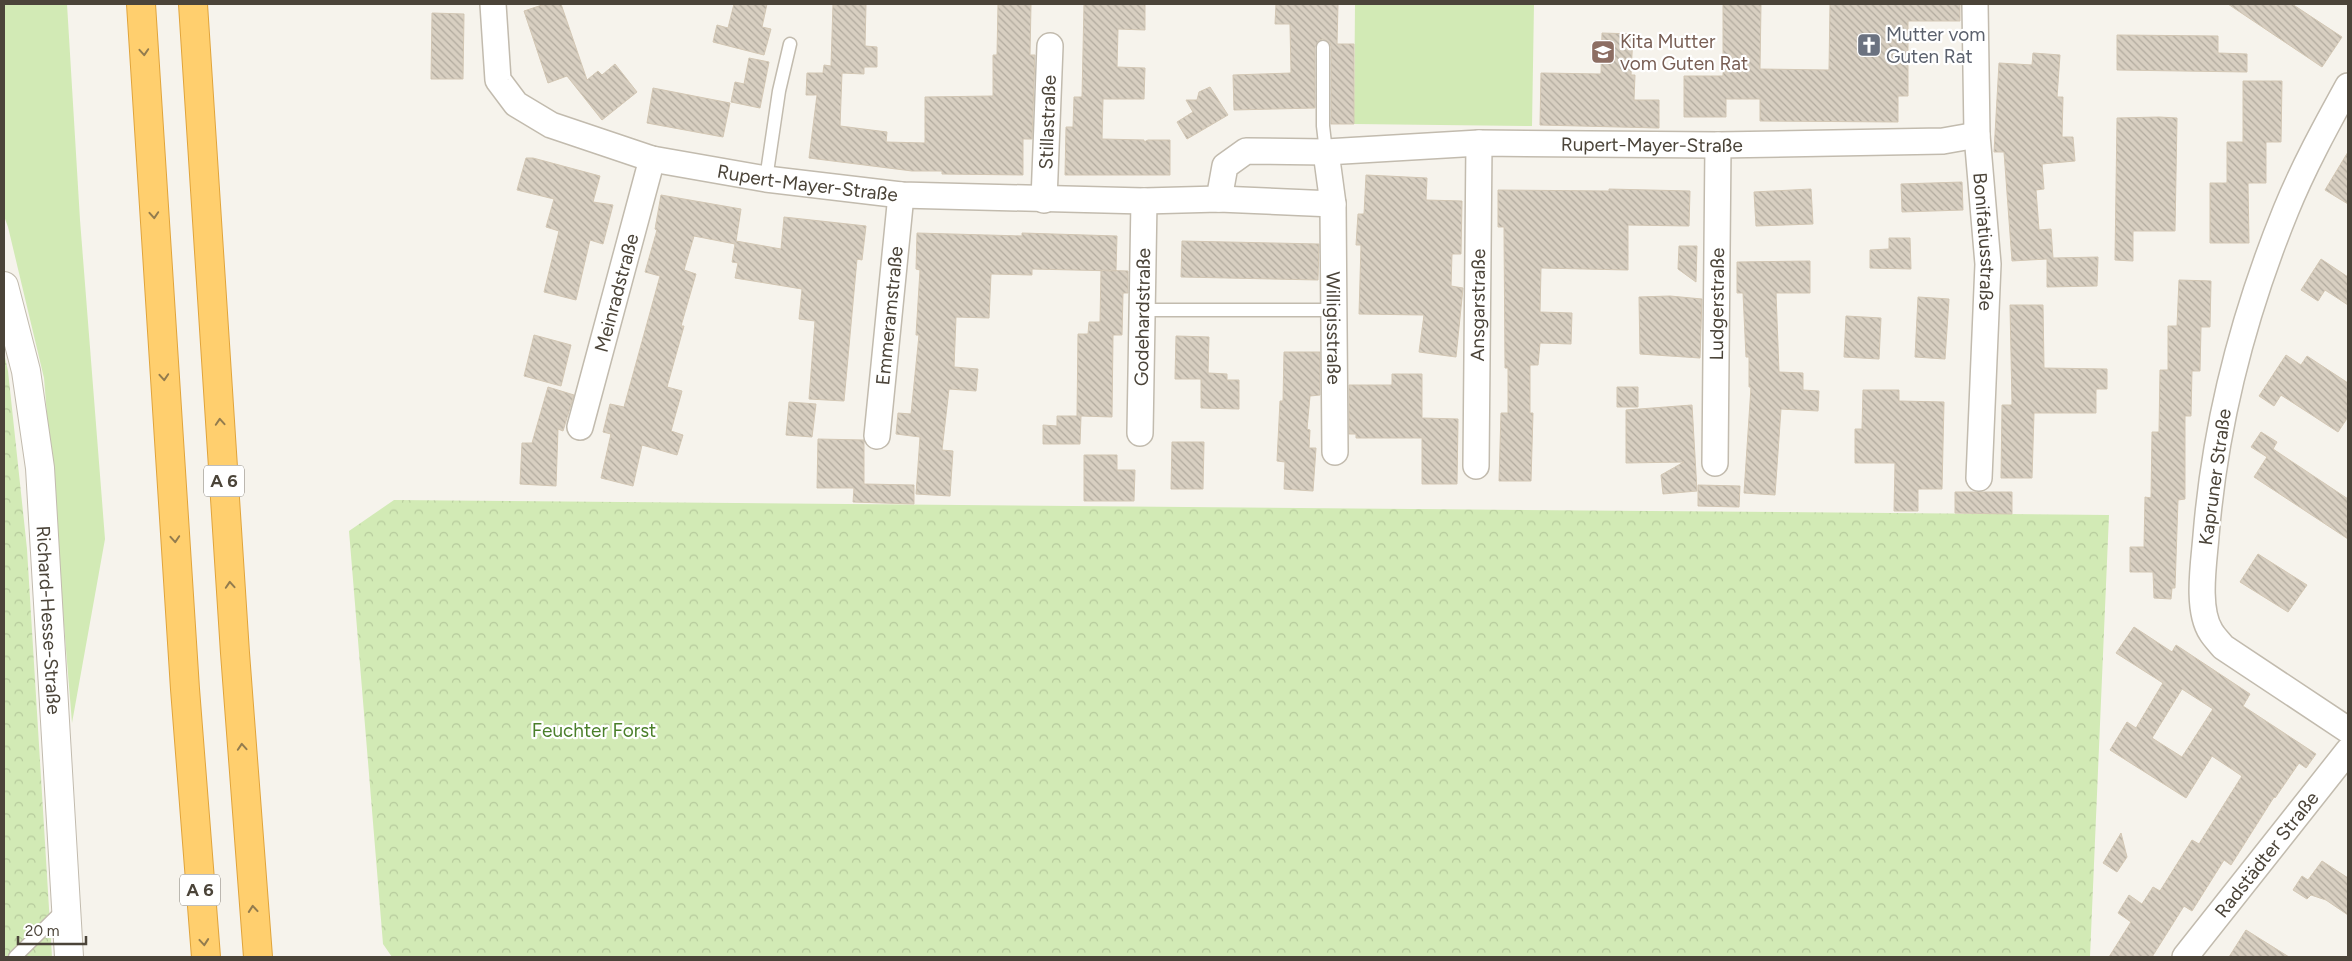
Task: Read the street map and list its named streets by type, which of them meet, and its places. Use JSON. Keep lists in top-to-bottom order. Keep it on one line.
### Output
{"streets":{"highway":["A 6"],"street":["Stillastraße","Rupert-Mayer-Straße","Bonifatiusstraße","Meinradstraße","Ansgarstraße","Ludgerstraße","Emmeramstraße","Godehardstraße","Willigisstraße","Kapruner Straße","Richard-Hesse-Straße","Radstädter Straße"]},"crossings":[["Stillastraße","Rupert-Mayer-Straße"],["Rupert-Mayer-Straße","Bonifatiusstraße"],["Rupert-Mayer-Straße","Meinradstraße"],["Rupert-Mayer-Straße","Ansgarstraße"],["Rupert-Mayer-Straße","Ludgerstraße"],["Rupert-Mayer-Straße","Emmeramstraße"],["Rupert-Mayer-Straße","Godehardstraße"],["Rupert-Mayer-Straße","Willigisstraße"]],"parks":["Feuchter Forst"],"places":{"church":["Mutter vom Guten Rat"],"school or university":["Kita Mutter vom Guten Rat"]},"scale_bar":"20 m"}
